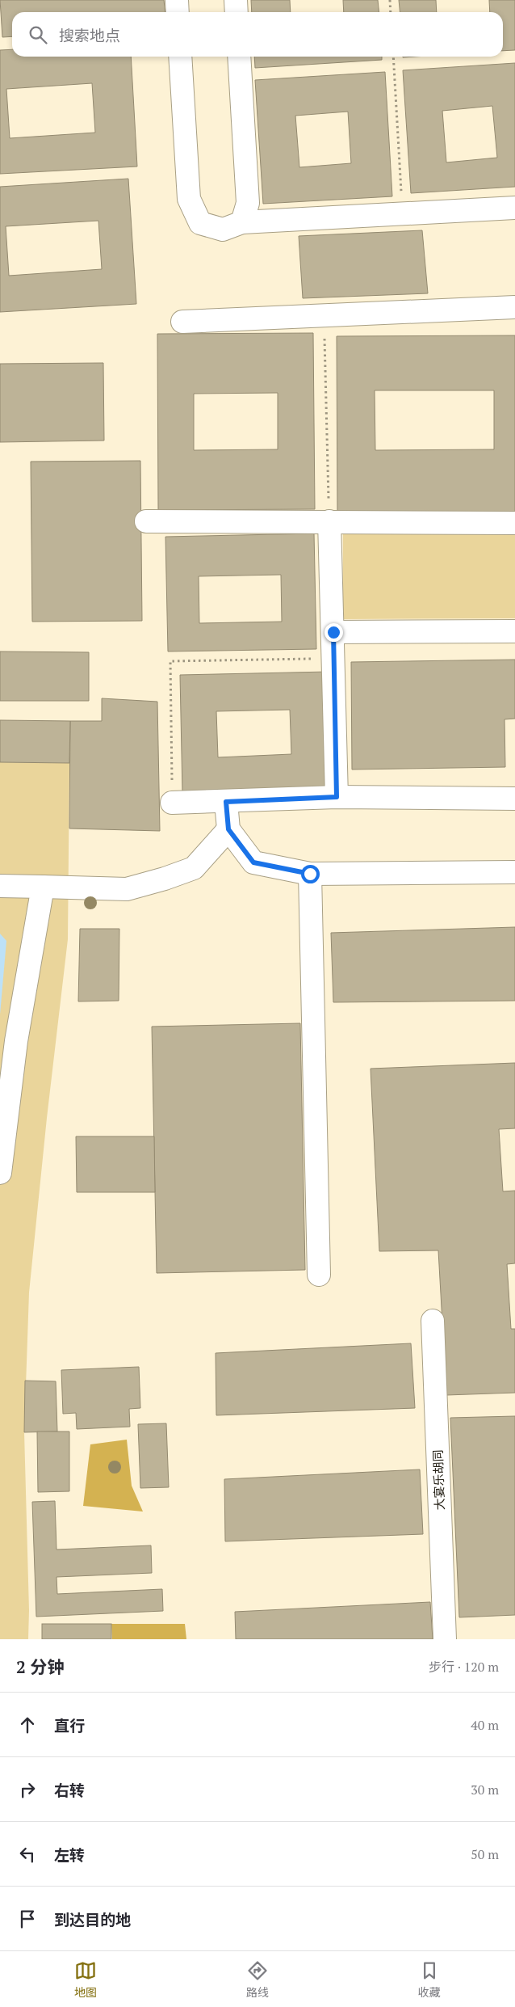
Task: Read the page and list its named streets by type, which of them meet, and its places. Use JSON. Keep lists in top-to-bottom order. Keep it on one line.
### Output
{"streets":{"street":["大宴乐胡同"]},"page":{"search":"搜索地点","heading":["2 分钟","步行 · 120 m"],"list":[["直行","40 m"],["右转","30 m"],["左转","50 m"],"到达目的地"],"nav":["地图","路线","收藏"]}}
